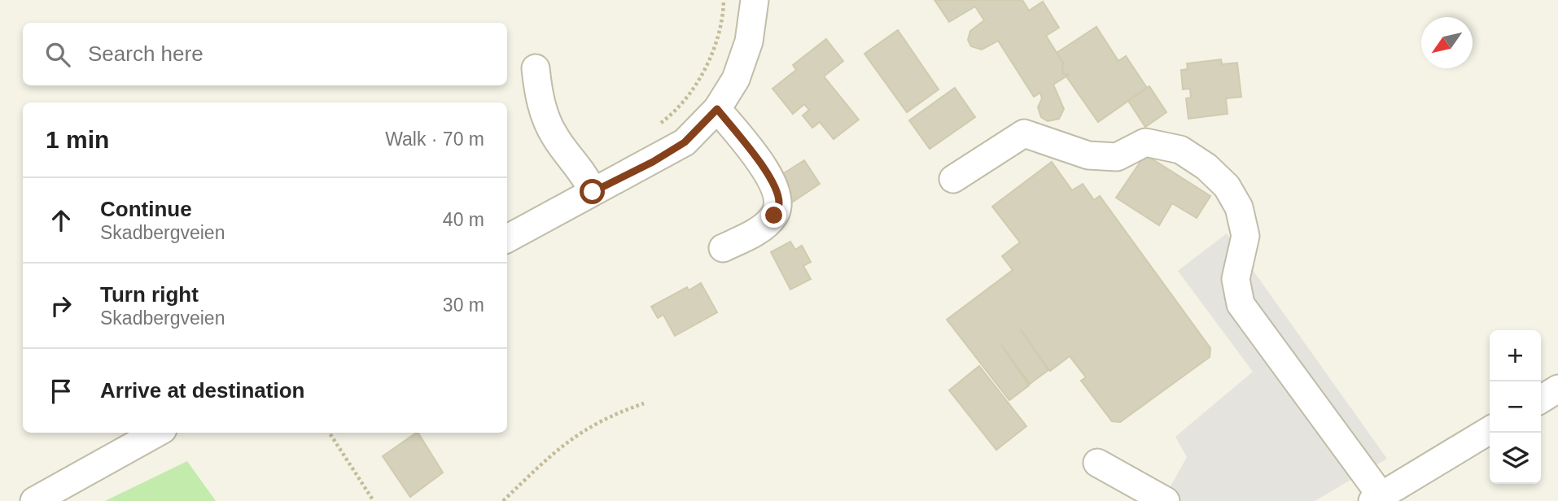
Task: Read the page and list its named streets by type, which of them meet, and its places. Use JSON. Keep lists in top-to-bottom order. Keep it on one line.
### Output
{"north":"bottom left","page":{"search":"Search here","heading":["1 min","Walk · 70 m"],"list":[["Continue","Skadbergveien","40 m"],["Turn right","Skadbergveien","30 m"],"Arrive at destination"],"map_buttons":["+","−"]}}
